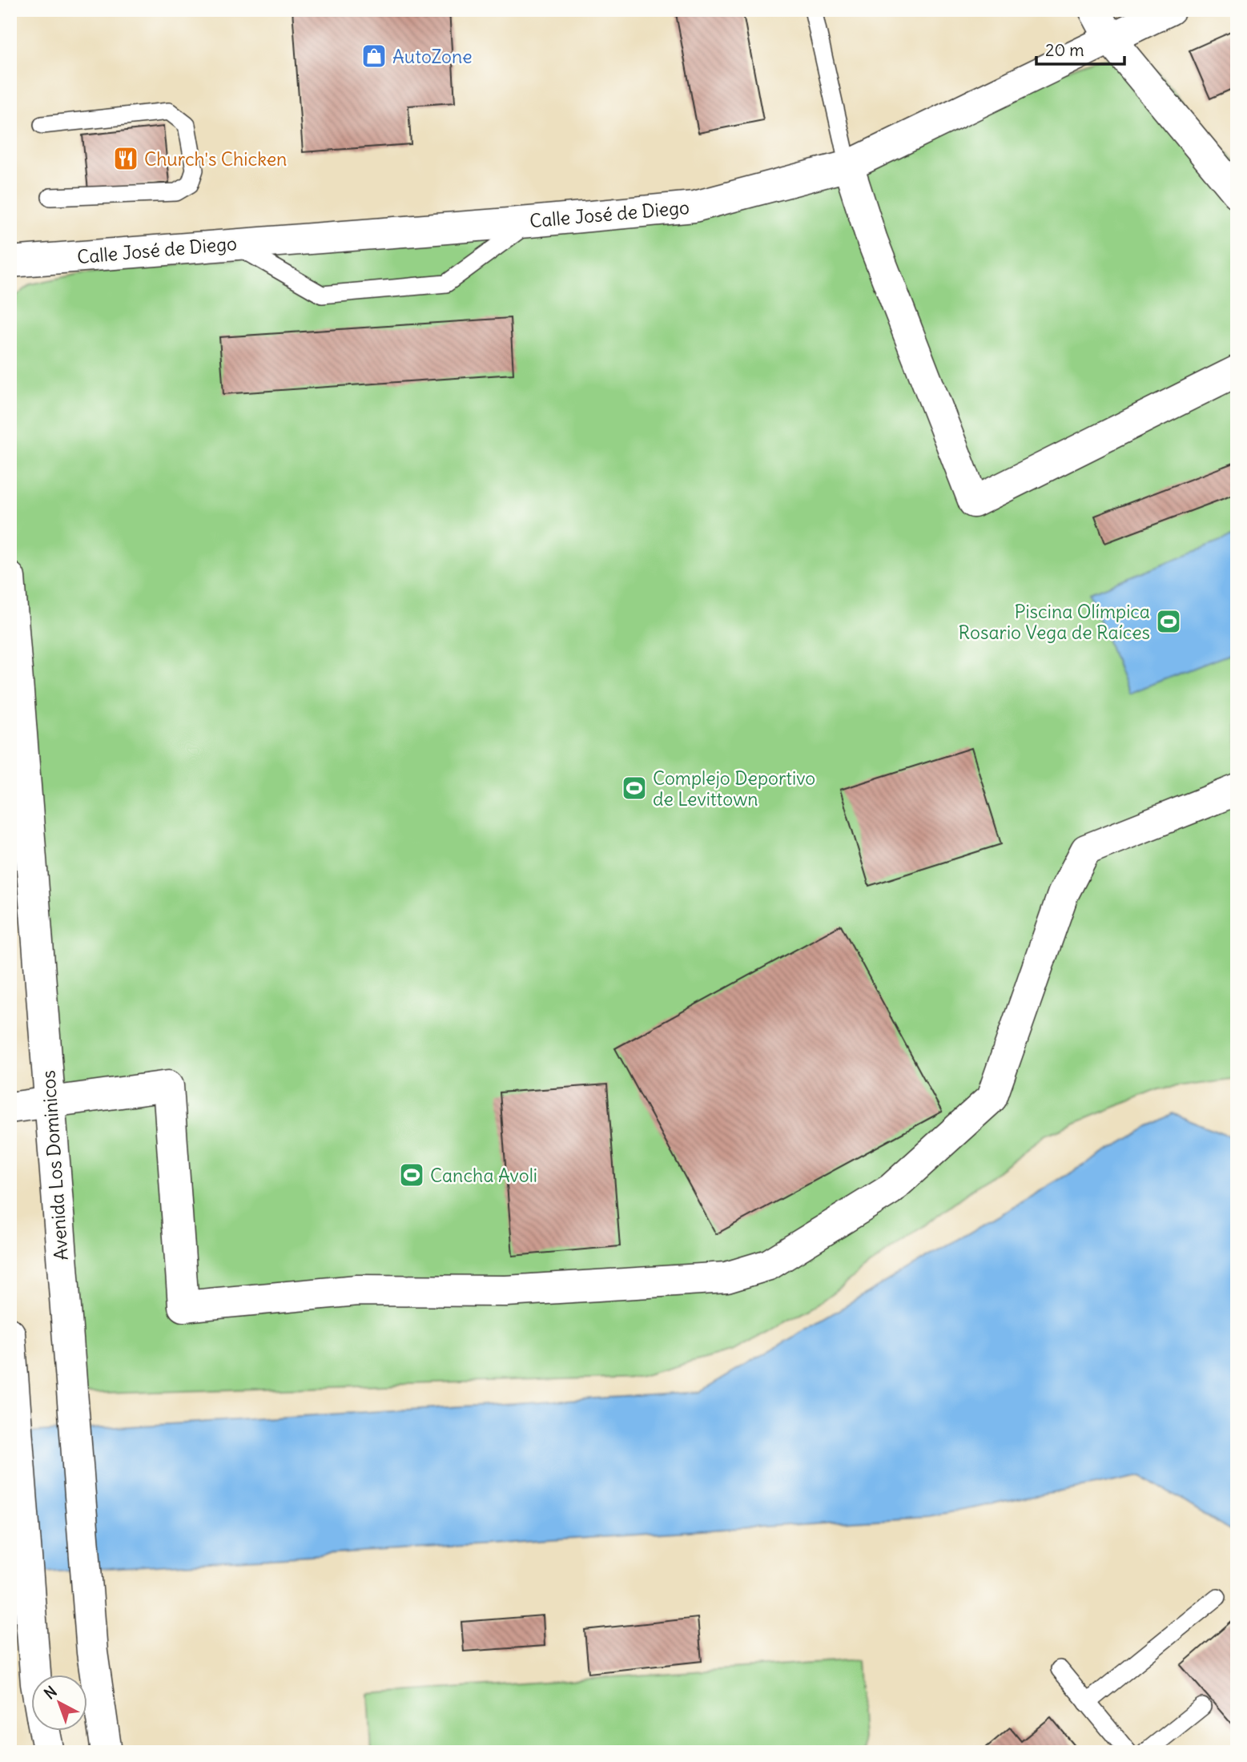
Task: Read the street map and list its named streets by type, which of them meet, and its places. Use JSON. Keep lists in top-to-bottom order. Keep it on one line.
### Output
{"streets":{"street":["Calle José de Diego","Avenida Los Dominicos"]},"places":{"shop":["AutoZone"],"restaurant":["Church's Chicken"],"sports":["Piscina Olímpica Rosario Vega de Raíces","Complejo Deportivo de Levittown","Cancha Avoli"]},"scale_bar":"20 m","north":"top left"}
